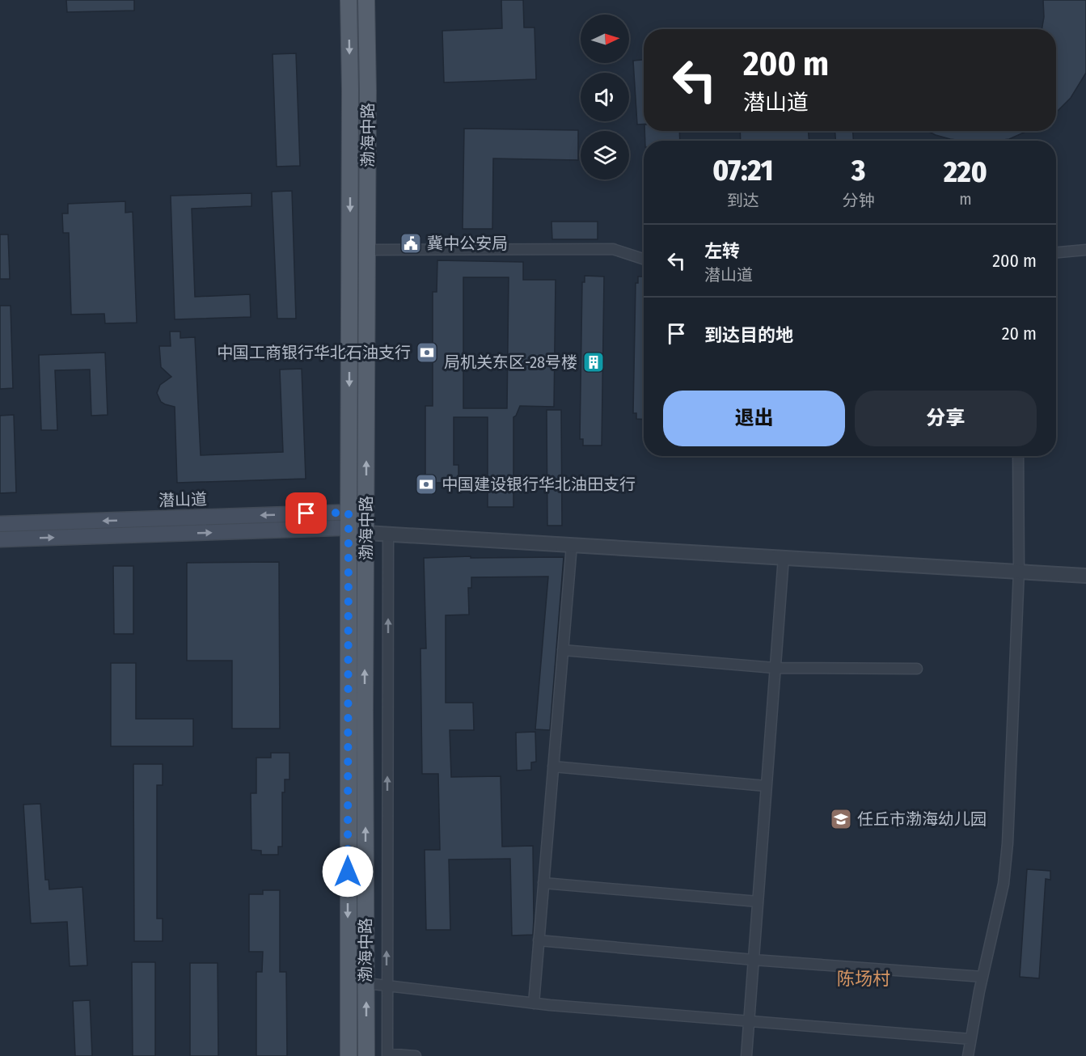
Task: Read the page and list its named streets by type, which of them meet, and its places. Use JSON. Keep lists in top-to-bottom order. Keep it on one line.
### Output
{"streets":{"main road":["渤海中路","潜山道"]},"crossings":[["渤海中路","潜山道"]],"districts":["陈场村"],"places":{"public building":["冀中公安局"],"bank":["中国工商银行华北石油支行","中国建设银行华北油田支行"],"building":["局机关东区-28号楼"],"school or university":["任丘市渤海幼儿园"]},"north":"right","page":{"turn":["200 m","潜山道"],"eta":["07:21","到达","3","分钟","220","m"],"list":[{"name":"左转","note":"潜山道","value":"200 m"},{"name":"到达目的地","value":"20 m"}],"buttons":["退出","分享"]}}
